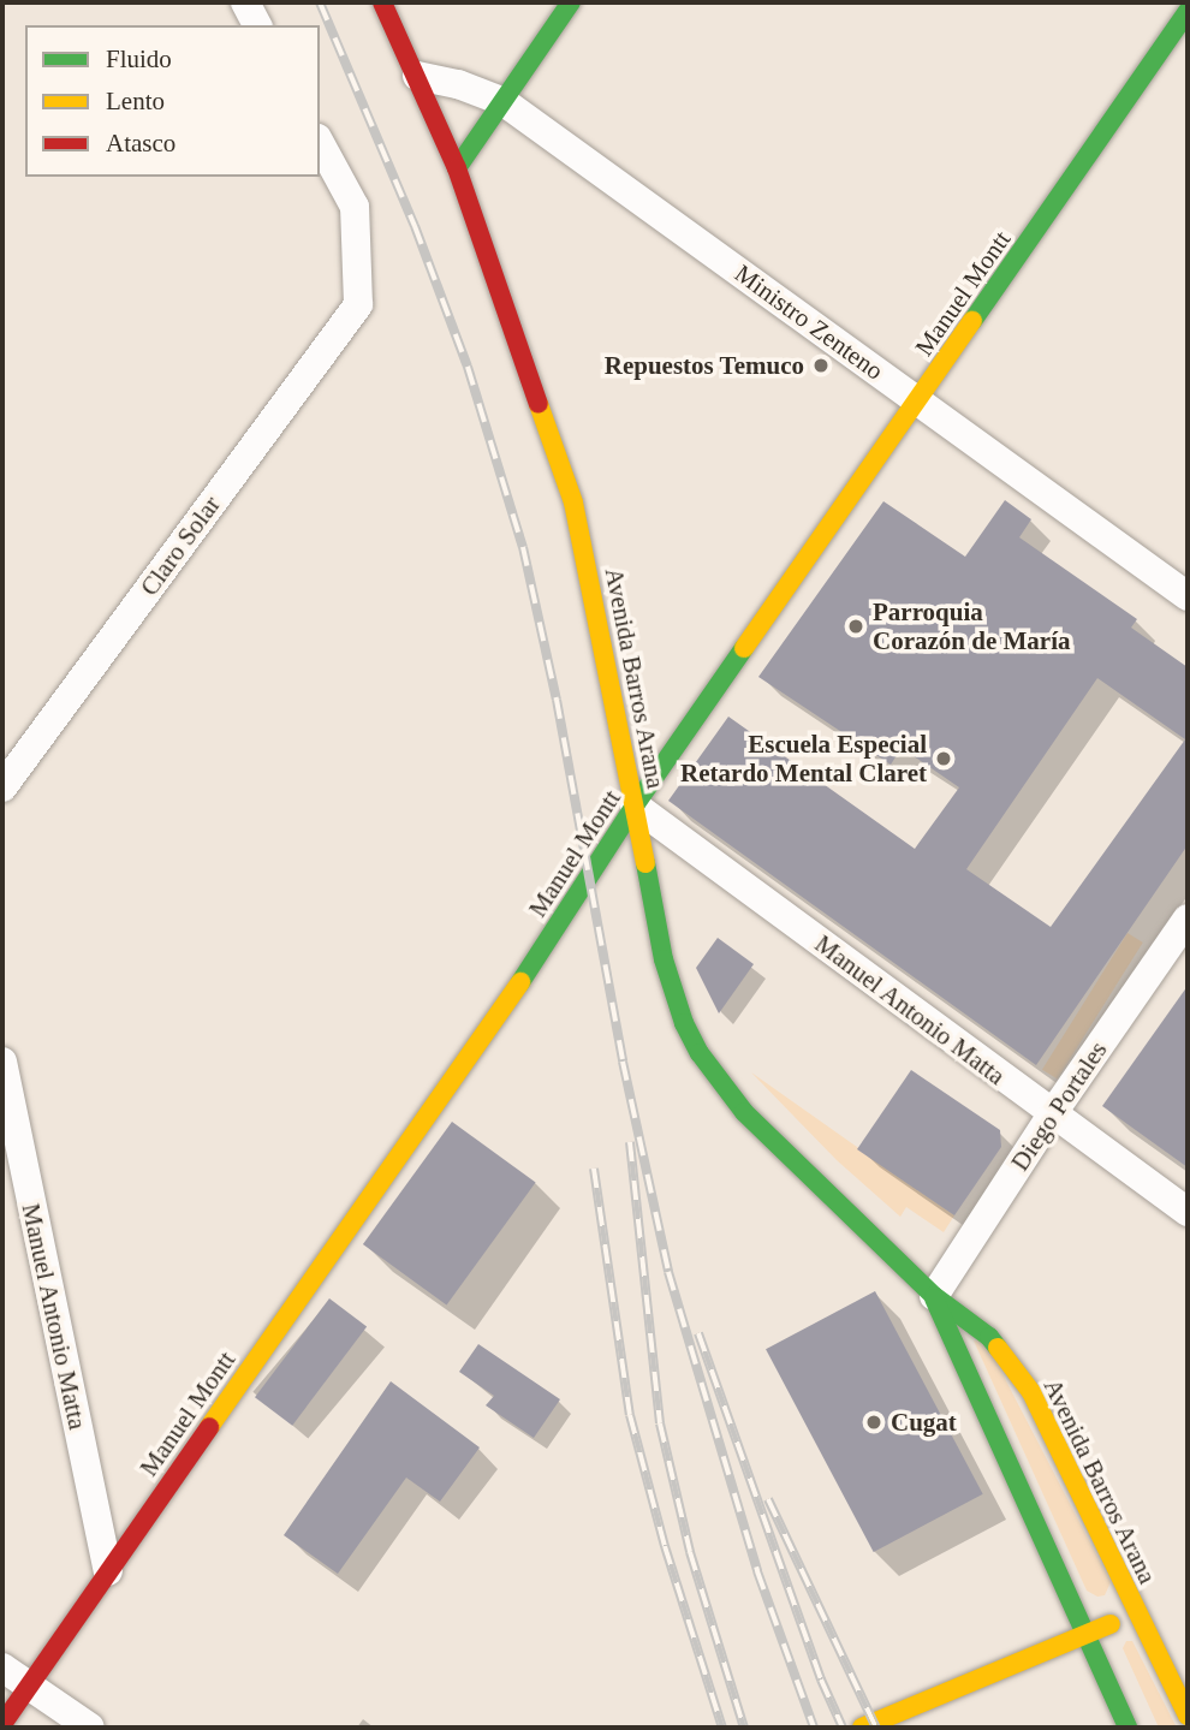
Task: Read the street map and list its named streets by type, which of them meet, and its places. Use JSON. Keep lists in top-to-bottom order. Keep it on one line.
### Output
{"streets":{"street":["Manuel Montt","Ministro Zenteno","Claro Solar","Avenida Barros Arana","Manuel Antonio Matta","Diego Portales"]},"crossings":[["Manuel Montt","Ministro Zenteno"],["Manuel Montt","Avenida Barros Arana"],["Manuel Montt","Manuel Antonio Matta"],["Ministro Zenteno","Avenida Barros Arana"],["Avenida Barros Arana","Manuel Antonio Matta"],["Avenida Barros Arana","Diego Portales"],["Manuel Antonio Matta","Diego Portales"]],"places":["Repuestos Temuco","Parroquia Corazón de María","Escuela Especial Retardo Mental Claret","Cugat"],"legend":["Fluido","Lento","Atasco"]}
